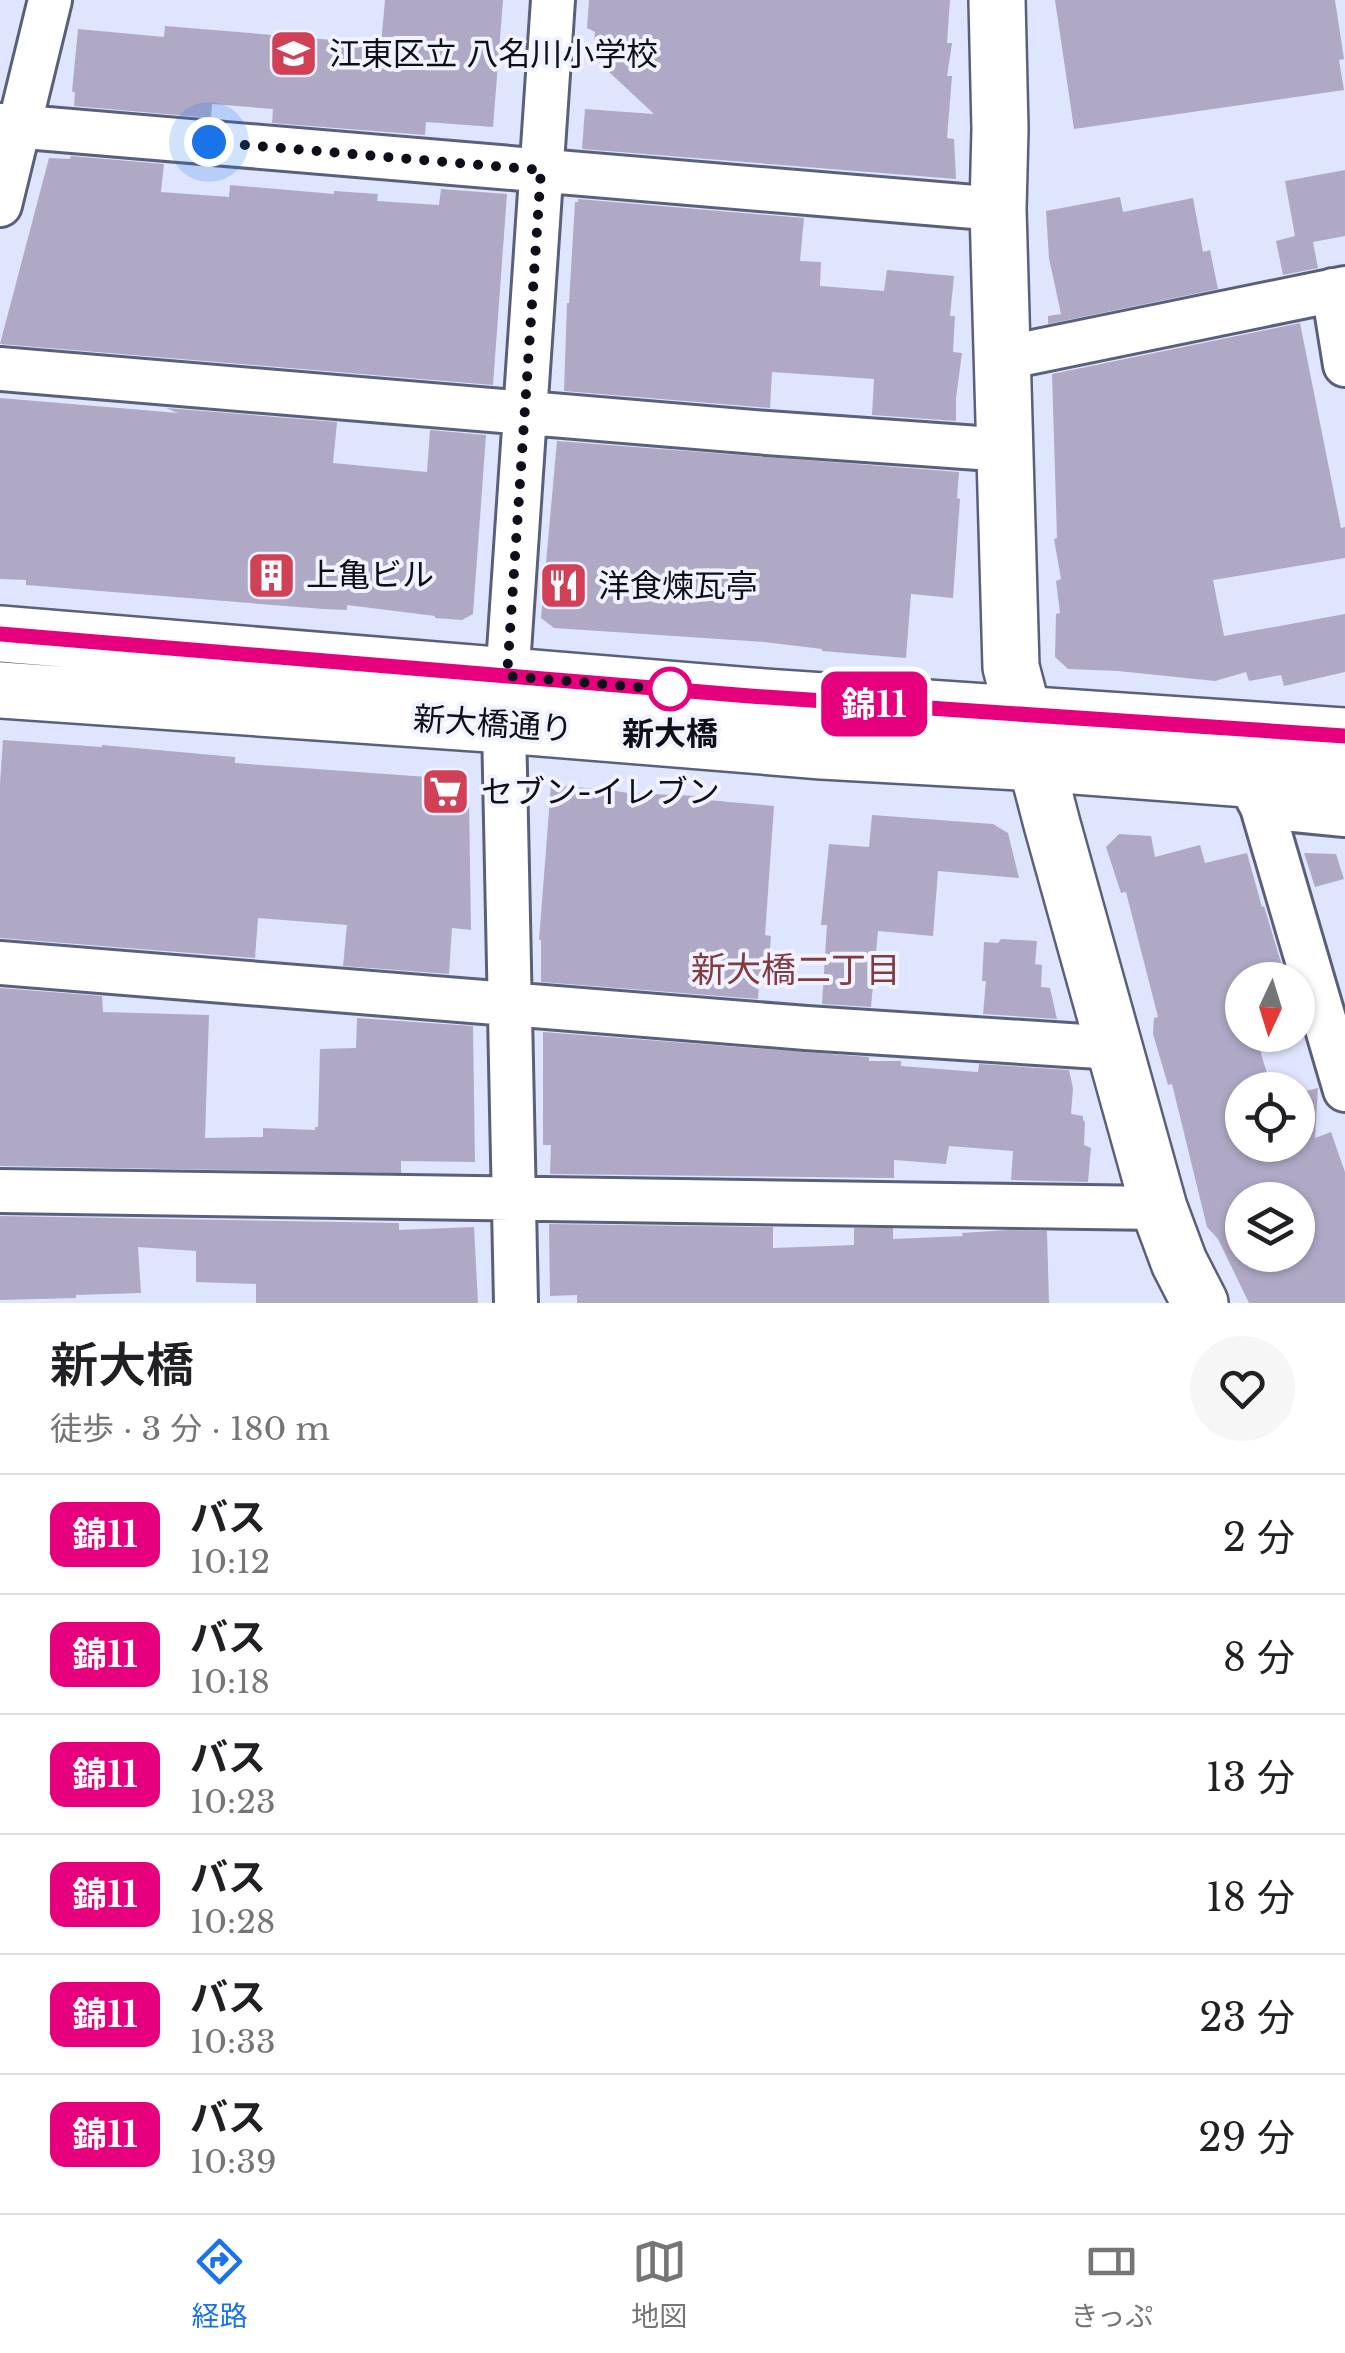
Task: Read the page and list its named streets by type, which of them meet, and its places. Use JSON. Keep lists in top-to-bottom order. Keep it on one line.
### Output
{"streets":{"main road":["新大橋通り"]},"districts":["新大橋二丁目"],"places":{"school or university":["江東区立 八名川小学校"],"building":["上亀ビル"],"restaurant":["洋食煉瓦亭"],"other":["新大橋"],"supermarket":["セブン-イレブン"]},"lines":["bus line 錦11"],"north":"bottom","page":{"on_map":"錦11","heading":["新大橋","徒歩 · 3 分 · 180 m"],"list":[{"mark":"錦11","name":"バス","note":"10:12","value":"2 分"},{"mark":"錦11","name":"バス","note":"10:18","value":"8 分"},{"mark":"錦11","name":"バス","note":"10:23","value":"13 分"},{"mark":"錦11","name":"バス","note":"10:28","value":"18 分"},{"mark":"錦11","name":"バス","note":"10:33","value":"23 分"},{"mark":"錦11","name":"バス","note":"10:39","value":"29 分"}],"tabs":["経路","地図","きっぷ"]}}
